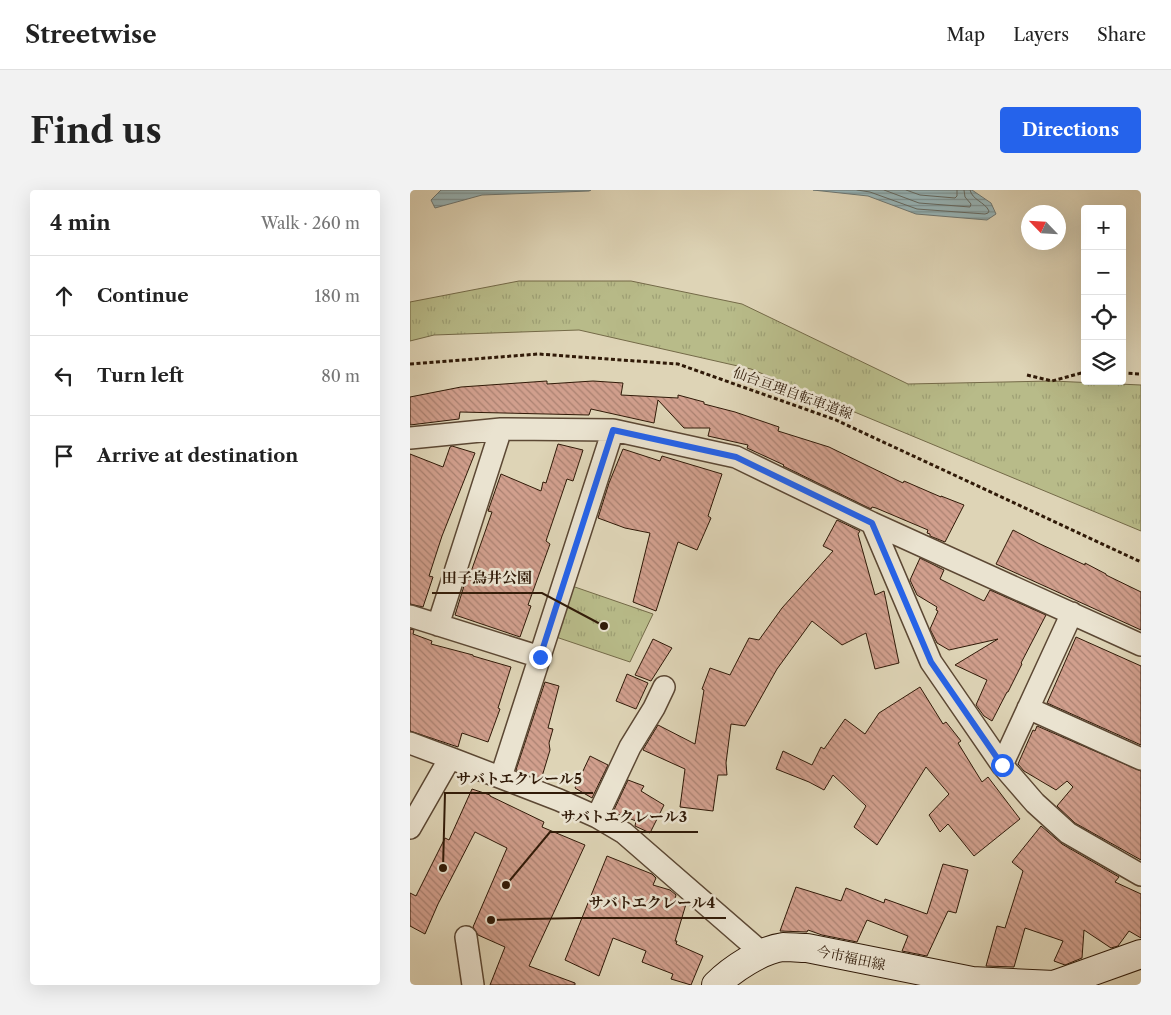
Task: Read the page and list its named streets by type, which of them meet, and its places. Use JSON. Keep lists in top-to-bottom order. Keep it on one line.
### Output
{"streets":{"main road":["今市福田線"],"path":["仙台亘理自転車道線"]},"places":["田子鳥井公園","サバトエクレール5","サバトエクレール3","サバトエクレール4"],"north":"top left","page":{"header":"Streetwise","nav":["Map","Layers","Share"],"buttons":"Directions","title":"Find us","heading":["4 min","Walk · 260 m"],"map_buttons":["+","−"],"list":[["Continue","180 m"],["Turn left","80 m"],"Arrive at destination"]}}
